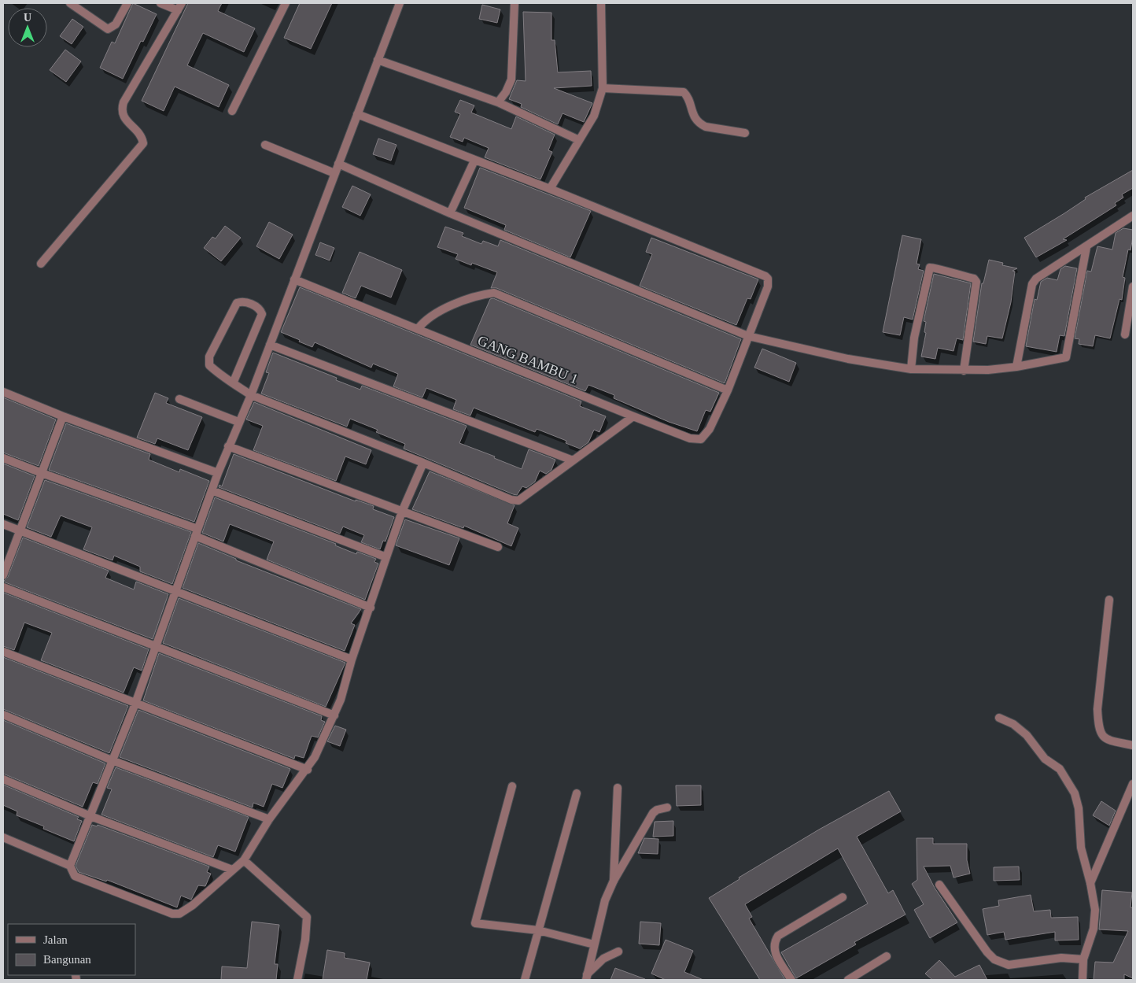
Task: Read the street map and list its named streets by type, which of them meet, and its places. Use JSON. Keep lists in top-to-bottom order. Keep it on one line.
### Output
{"streets":{"street":["GANG BAMBU 1"]},"legend":["Jalan","Bangunan"],"north":"top"}
